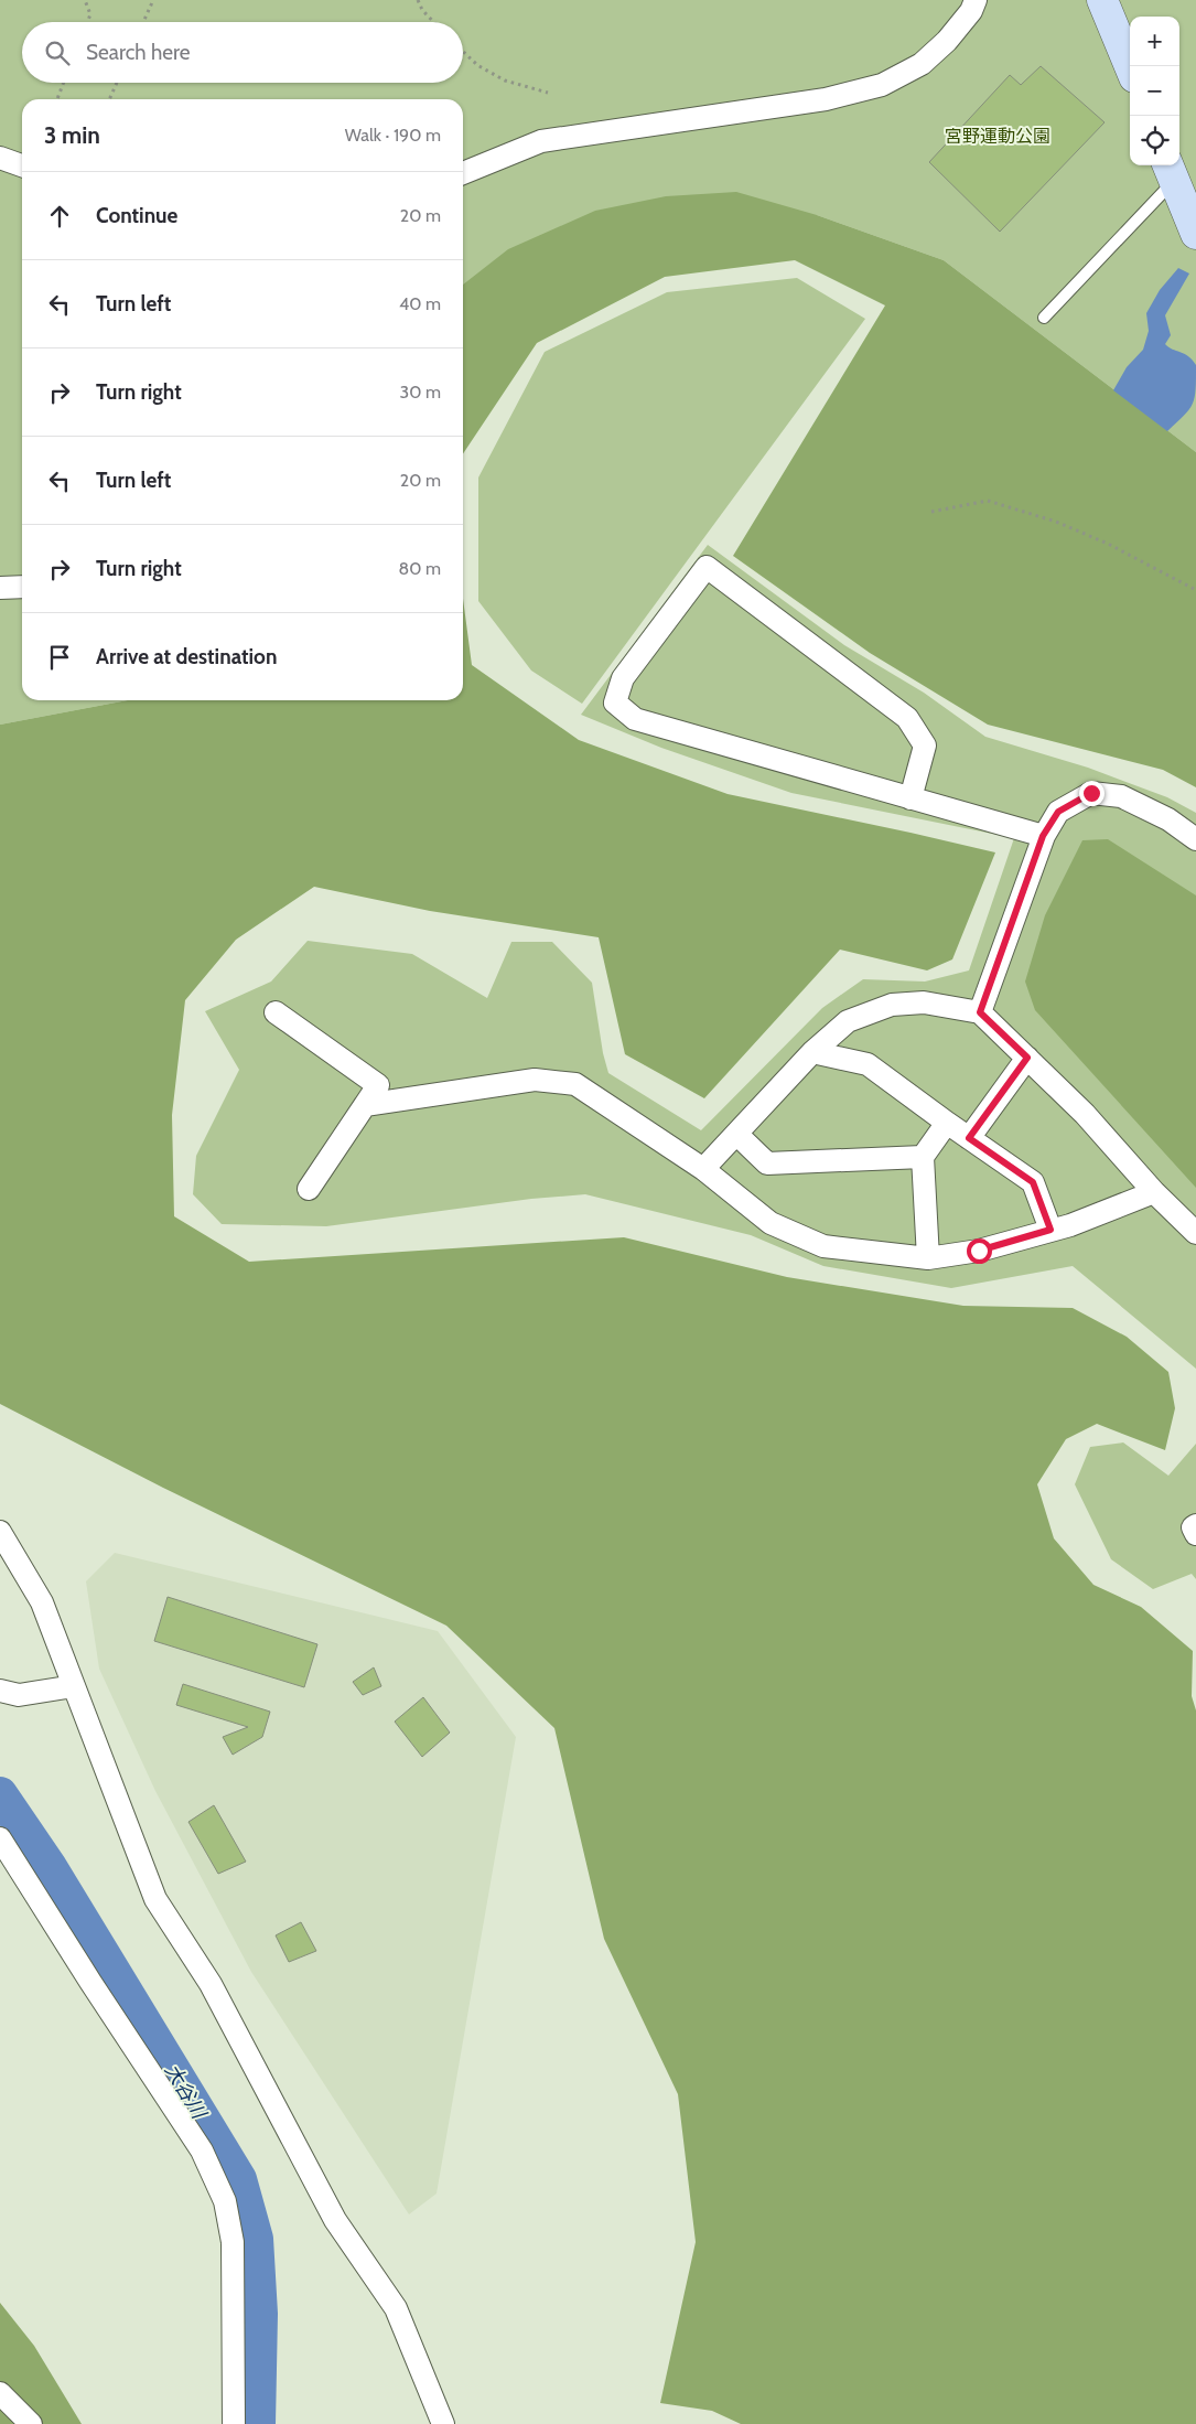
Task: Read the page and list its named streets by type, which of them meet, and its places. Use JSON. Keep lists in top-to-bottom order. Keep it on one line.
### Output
{"water":["大谷川"],"parks":["宮野運動公園"],"page":{"map_buttons":["+","−"],"search":"Search here","heading":["3 min","Walk · 190 m"],"list":[["Continue","20 m"],["Turn left","40 m"],["Turn right","30 m"],["Turn left","20 m"],["Turn right","80 m"],"Arrive at destination"]}}
